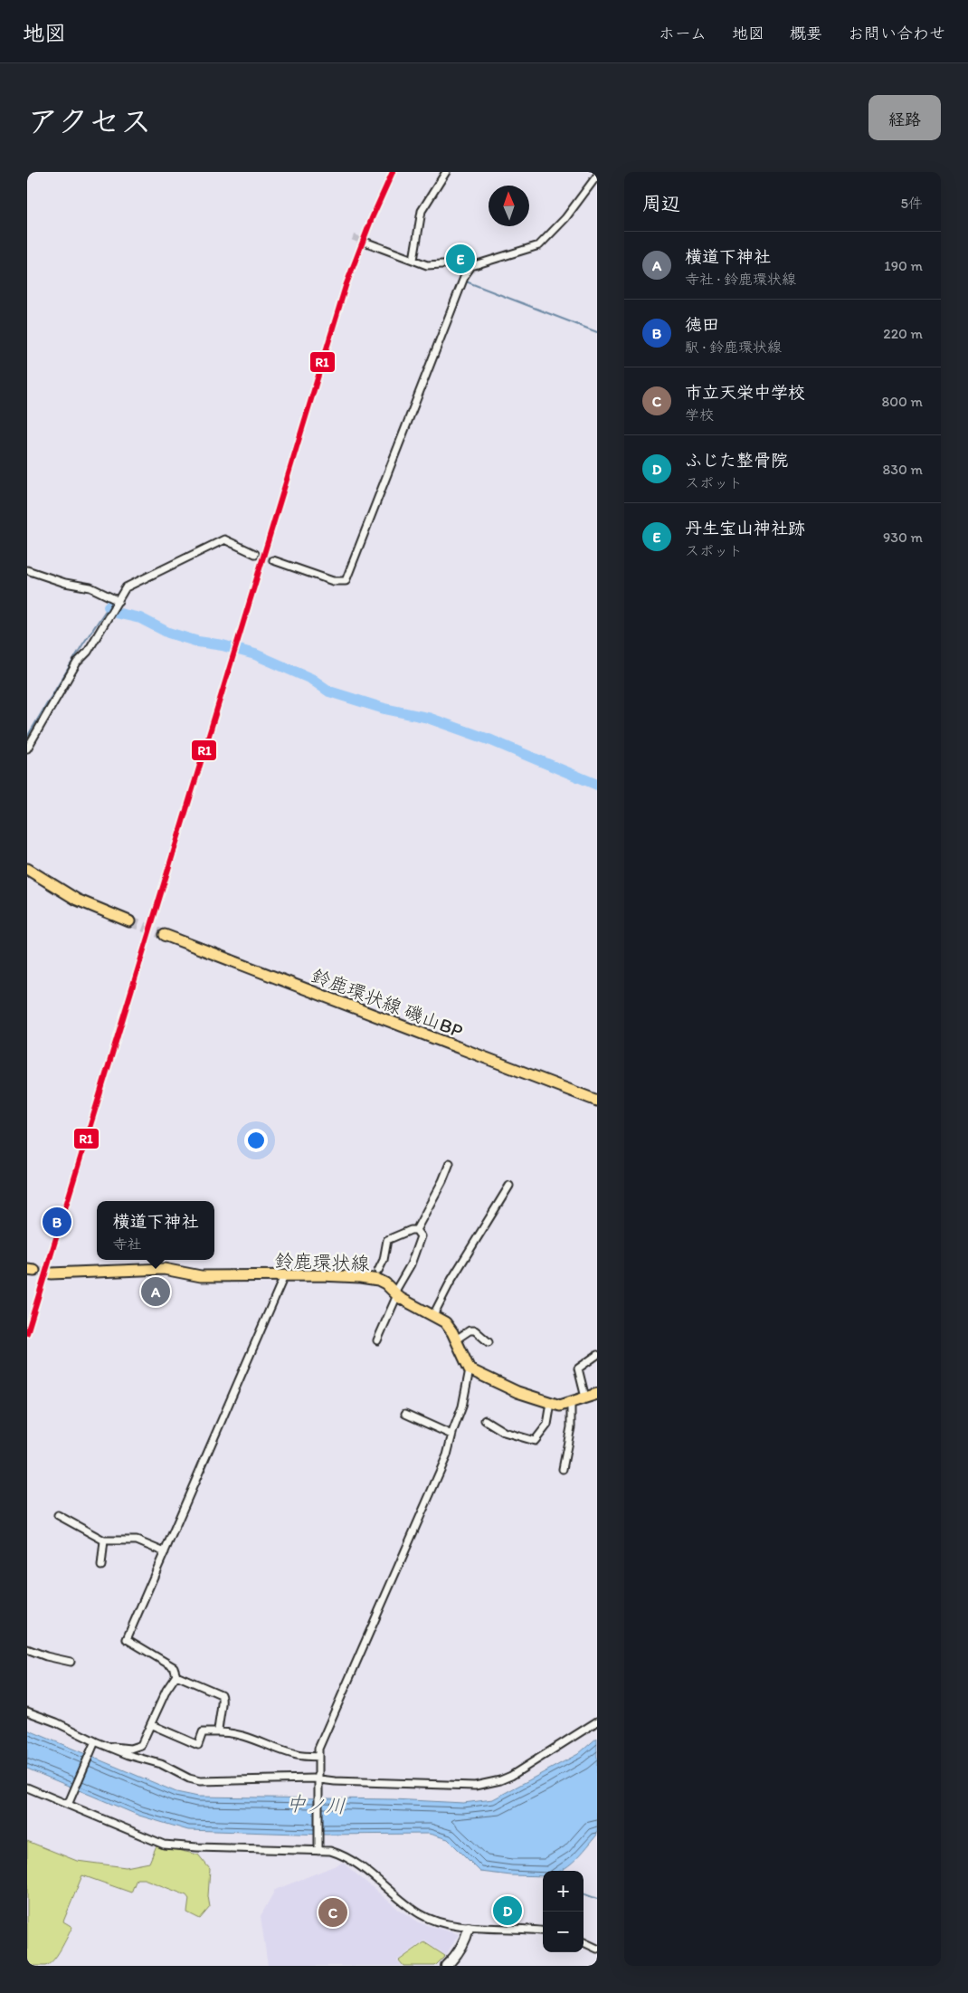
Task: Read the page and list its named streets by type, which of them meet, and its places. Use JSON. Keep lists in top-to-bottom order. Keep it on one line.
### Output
{"streets":{"main road":["鈴鹿環状線 磯山BP","鈴鹿環状線"]},"water":["中ノ川"],"lines":["transit line R1"],"north":"top","page":{"header":"地図","nav":["ホーム","地図","概要","お問い合わせ"],"title":"アクセス","buttons":"経路","heading":["周辺","5件"],"list":[{"mark":"A","name":"横道下神社","note":"寺社 · 鈴鹿環状線","value":"190 m"},{"mark":"B","name":"徳田","note":"駅 · 鈴鹿環状線","value":"220 m"},{"mark":"C","name":"市立天栄中学校","note":"学校","value":"800 m"},{"mark":"D","name":"ふじた整骨院","note":"スポット","value":"830 m"},{"mark":"E","name":"丹生宝山神社跡","note":"スポット","value":"930 m"}],"pins":["E","B","A","D","C"],"popup":["横道下神社","寺社"],"map_buttons":["+","−"]}}
